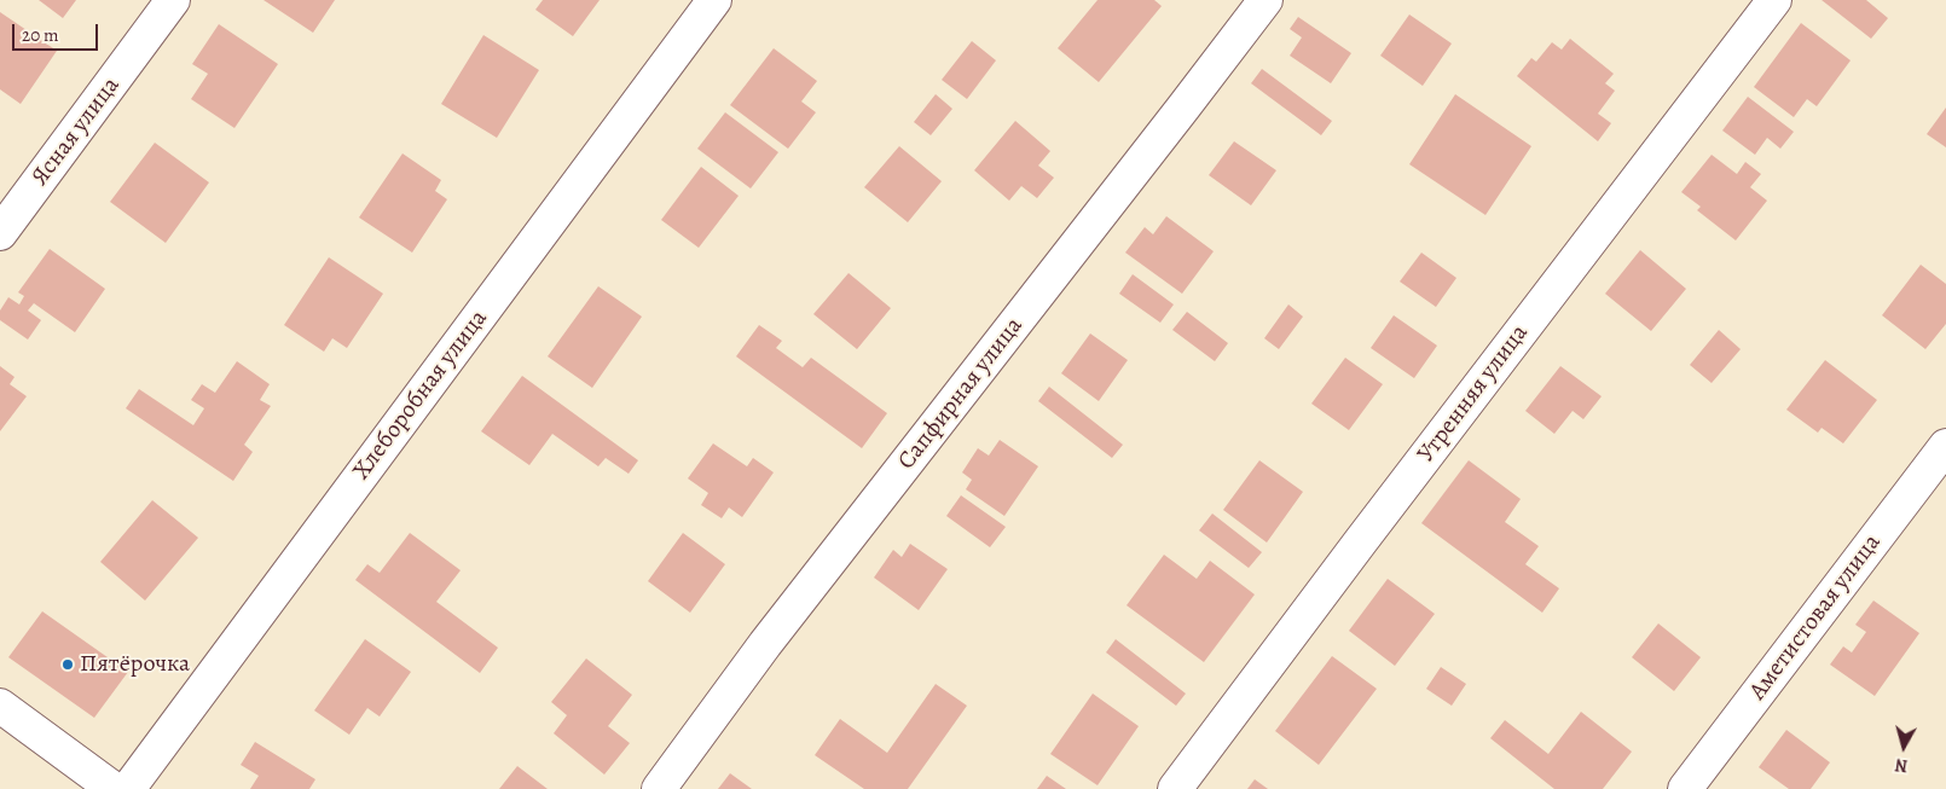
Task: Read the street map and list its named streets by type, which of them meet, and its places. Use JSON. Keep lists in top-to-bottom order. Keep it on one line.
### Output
{"streets":{"street":["Ясная улица","Сапфирная улица","Утренняя улица","Хлеборобная улица","Аметистовая улица"]},"places":["Пятёрочка"],"scale_bar":"20 m","north":"bottom"}
